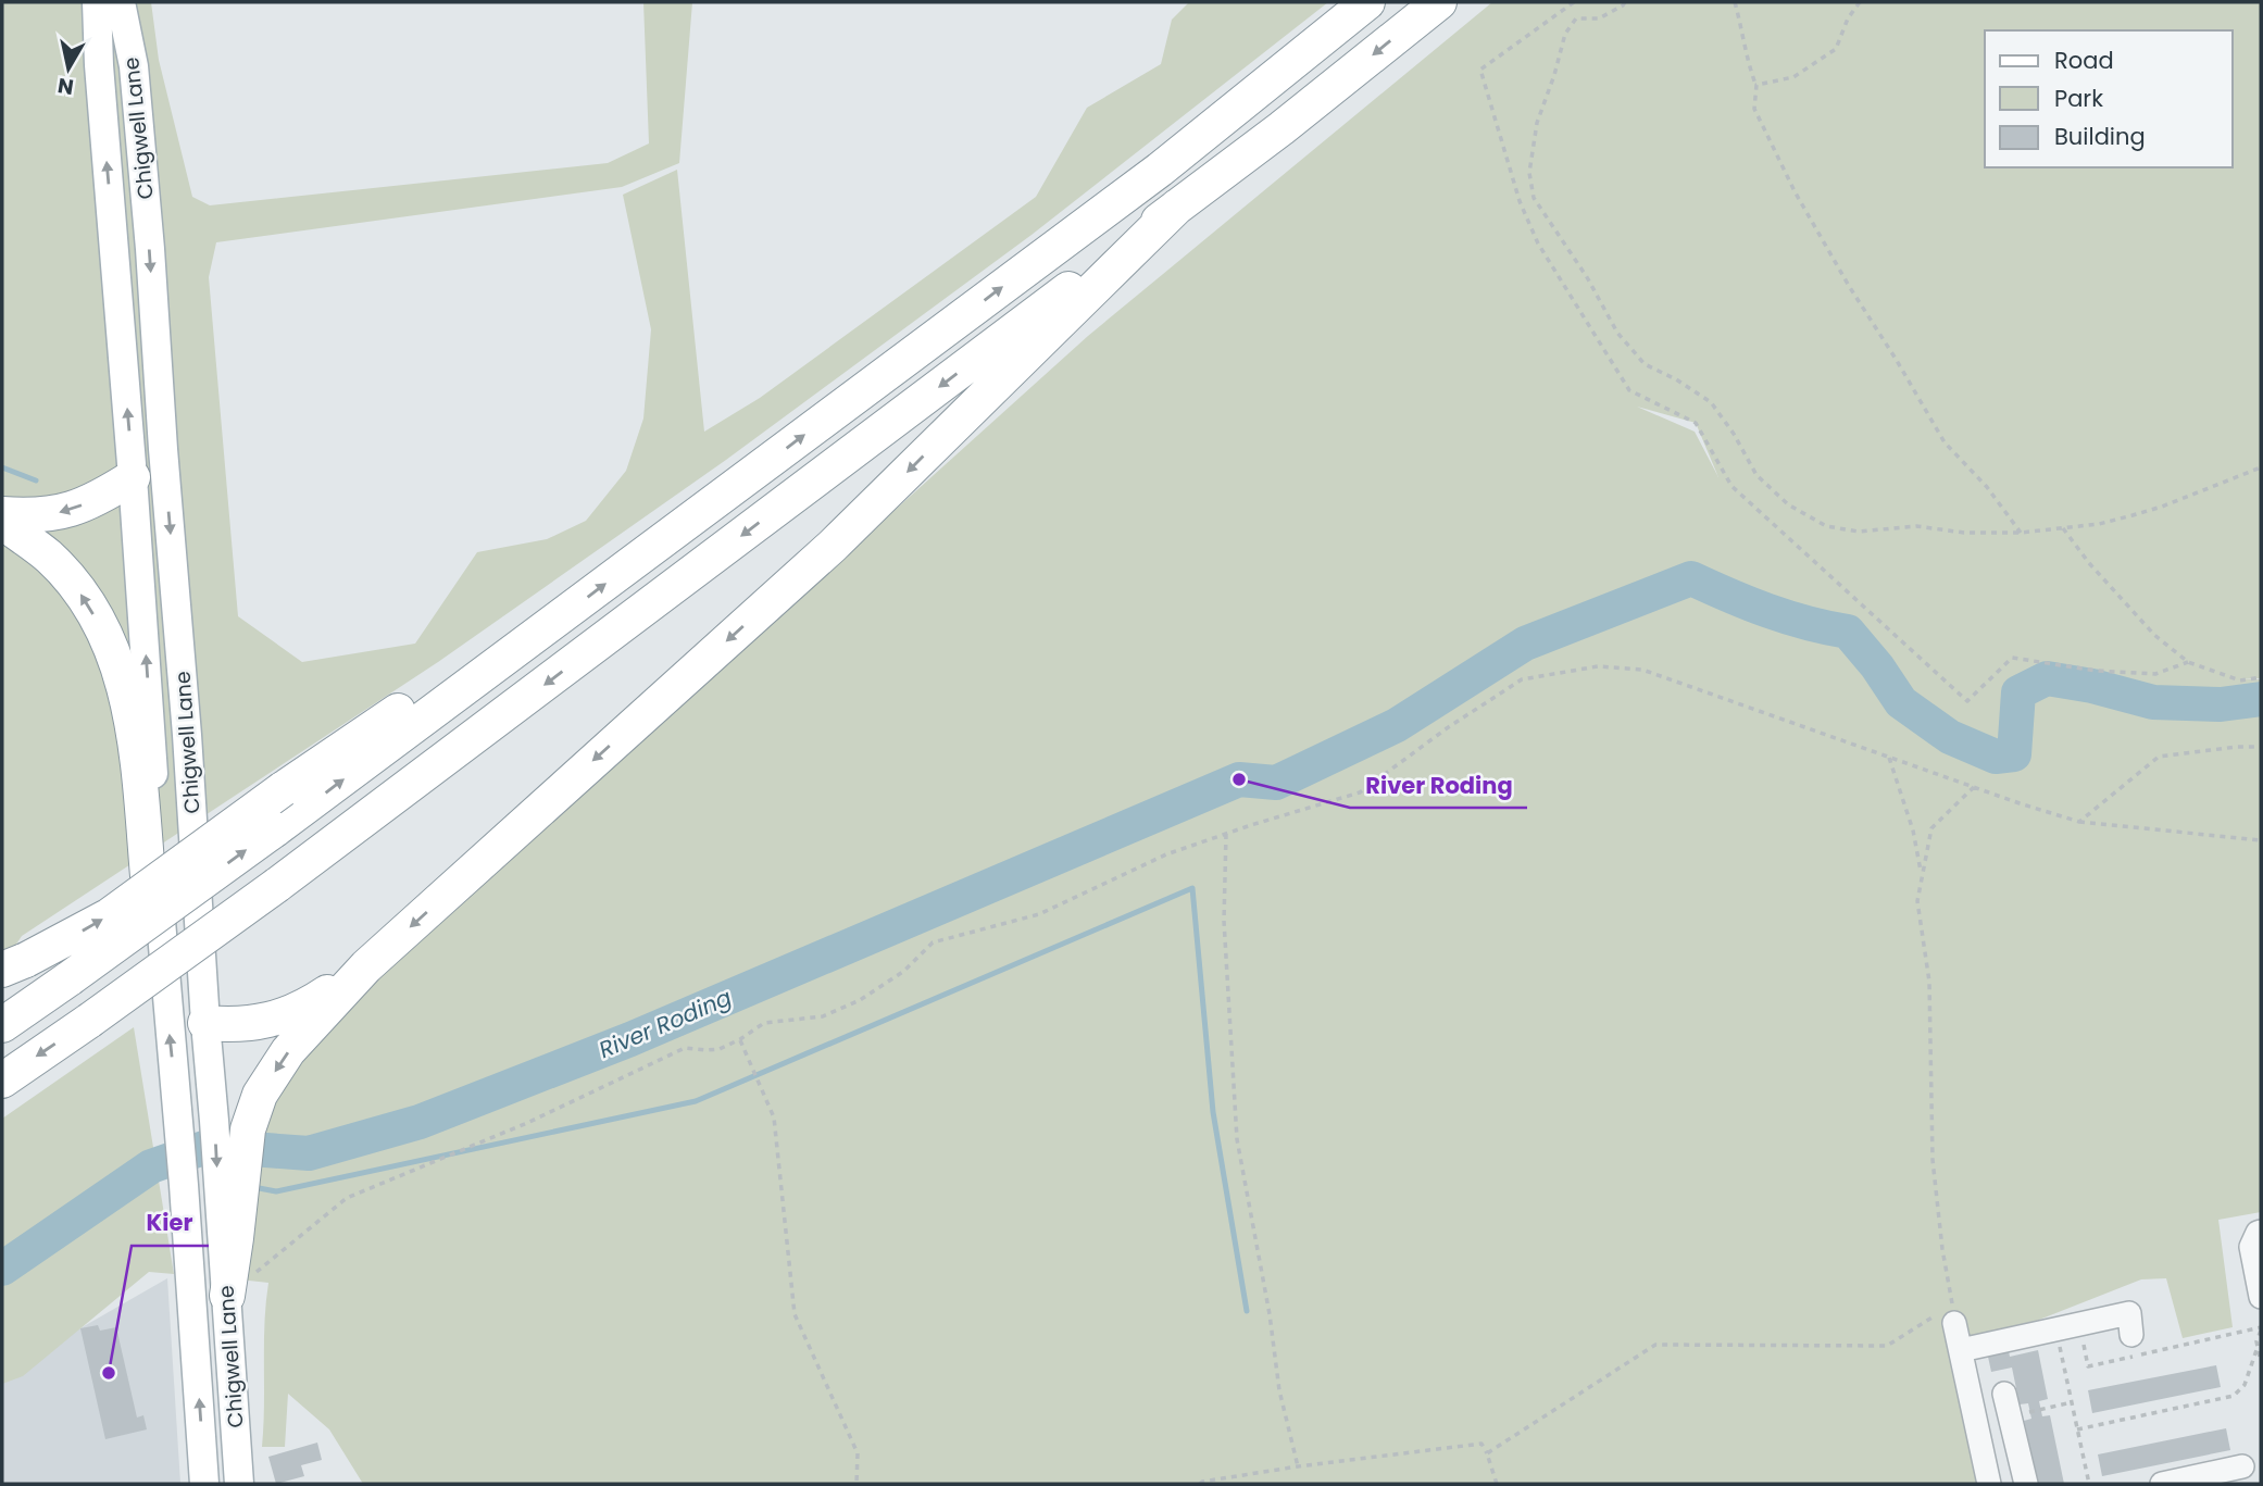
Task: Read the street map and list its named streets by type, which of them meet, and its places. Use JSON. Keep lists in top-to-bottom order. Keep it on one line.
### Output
{"streets":{"main road":["Chigwell Lane"]},"water":["River Roding"],"places":["River Roding","Kier"],"legend":["Road","Park","Building"],"north":"bottom"}
